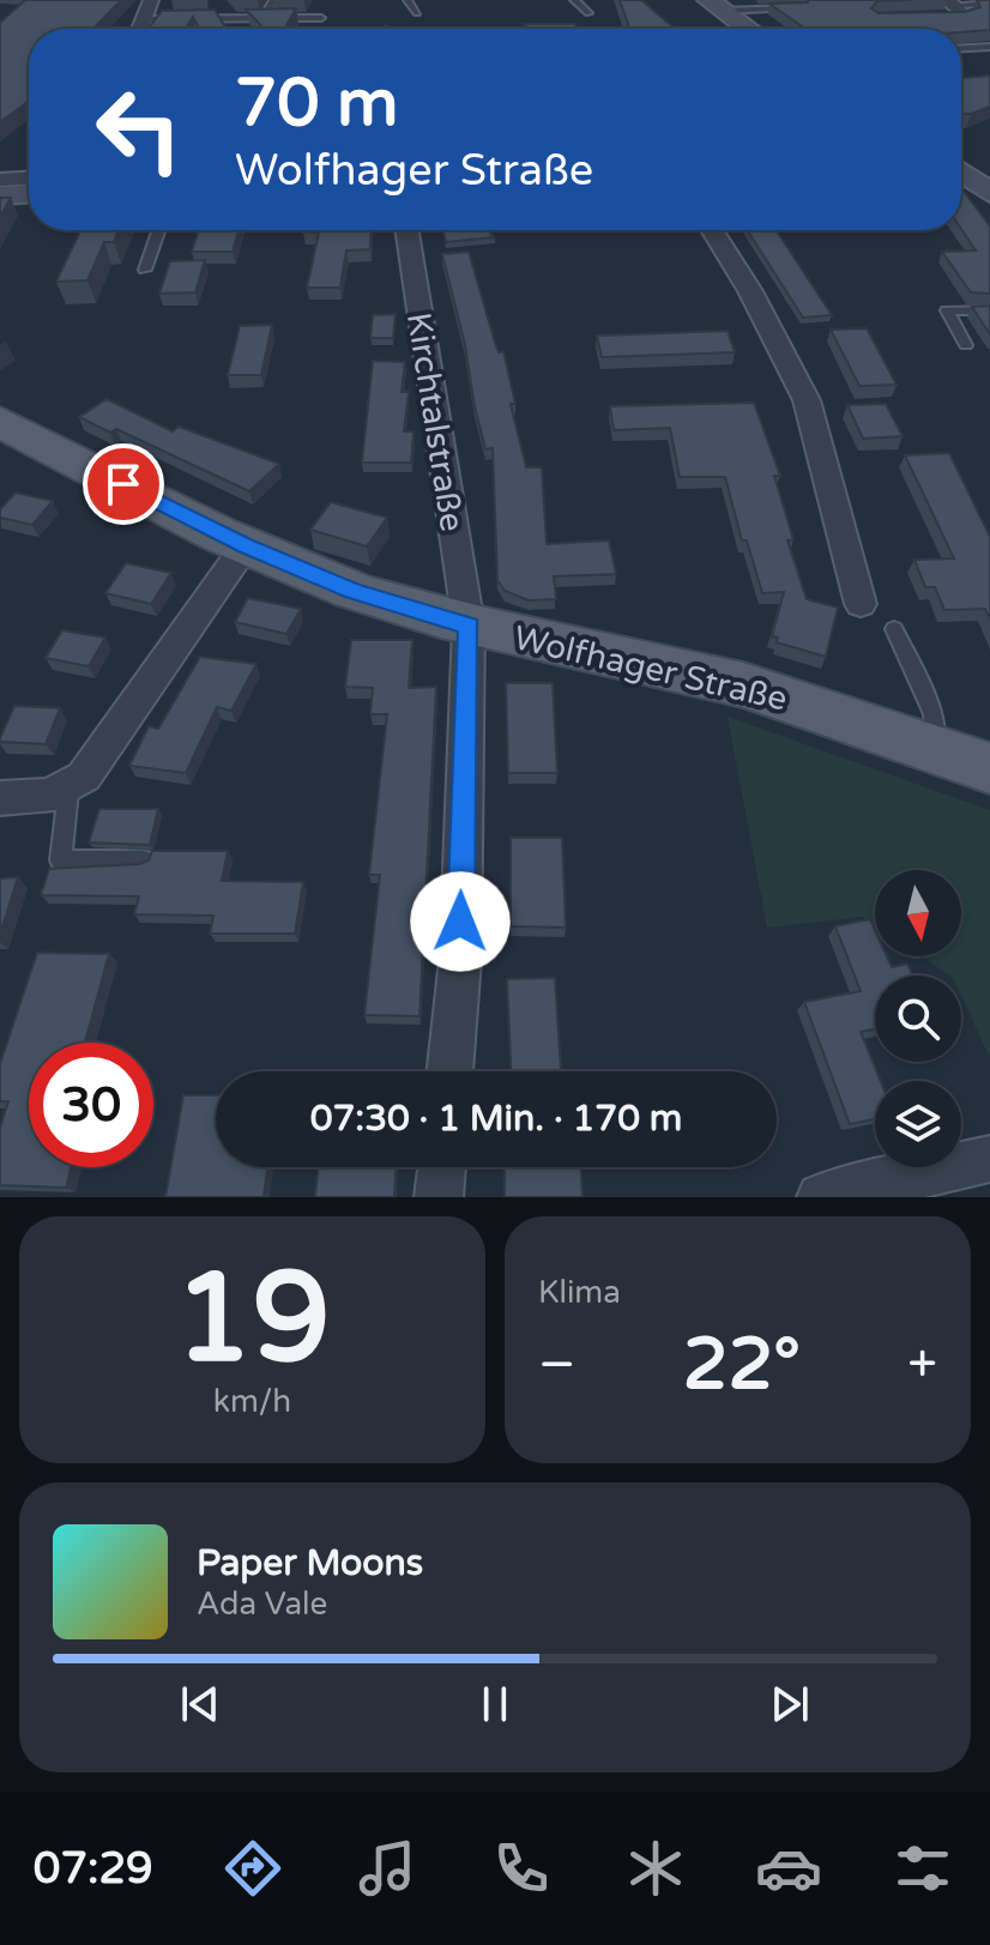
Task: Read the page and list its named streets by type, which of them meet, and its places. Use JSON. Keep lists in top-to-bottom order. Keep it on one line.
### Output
{"streets":{"main road":["Wolfhager Straße"],"street":["Kirchtalstraße"]},"crossings":[["Kirchtalstraße","Wolfhager Straße"]],"north":"bottom","page":{"turn":["70 m","Wolfhager Straße"],"limit":"30","trip":"07:30 · 1 Min. · 170 m","tile":[["19","km/h"],"Klima"],"heat":["−","22°","+"],"song":["Paper Moons","Ada Vale"],"tabs":"07:29"}}
